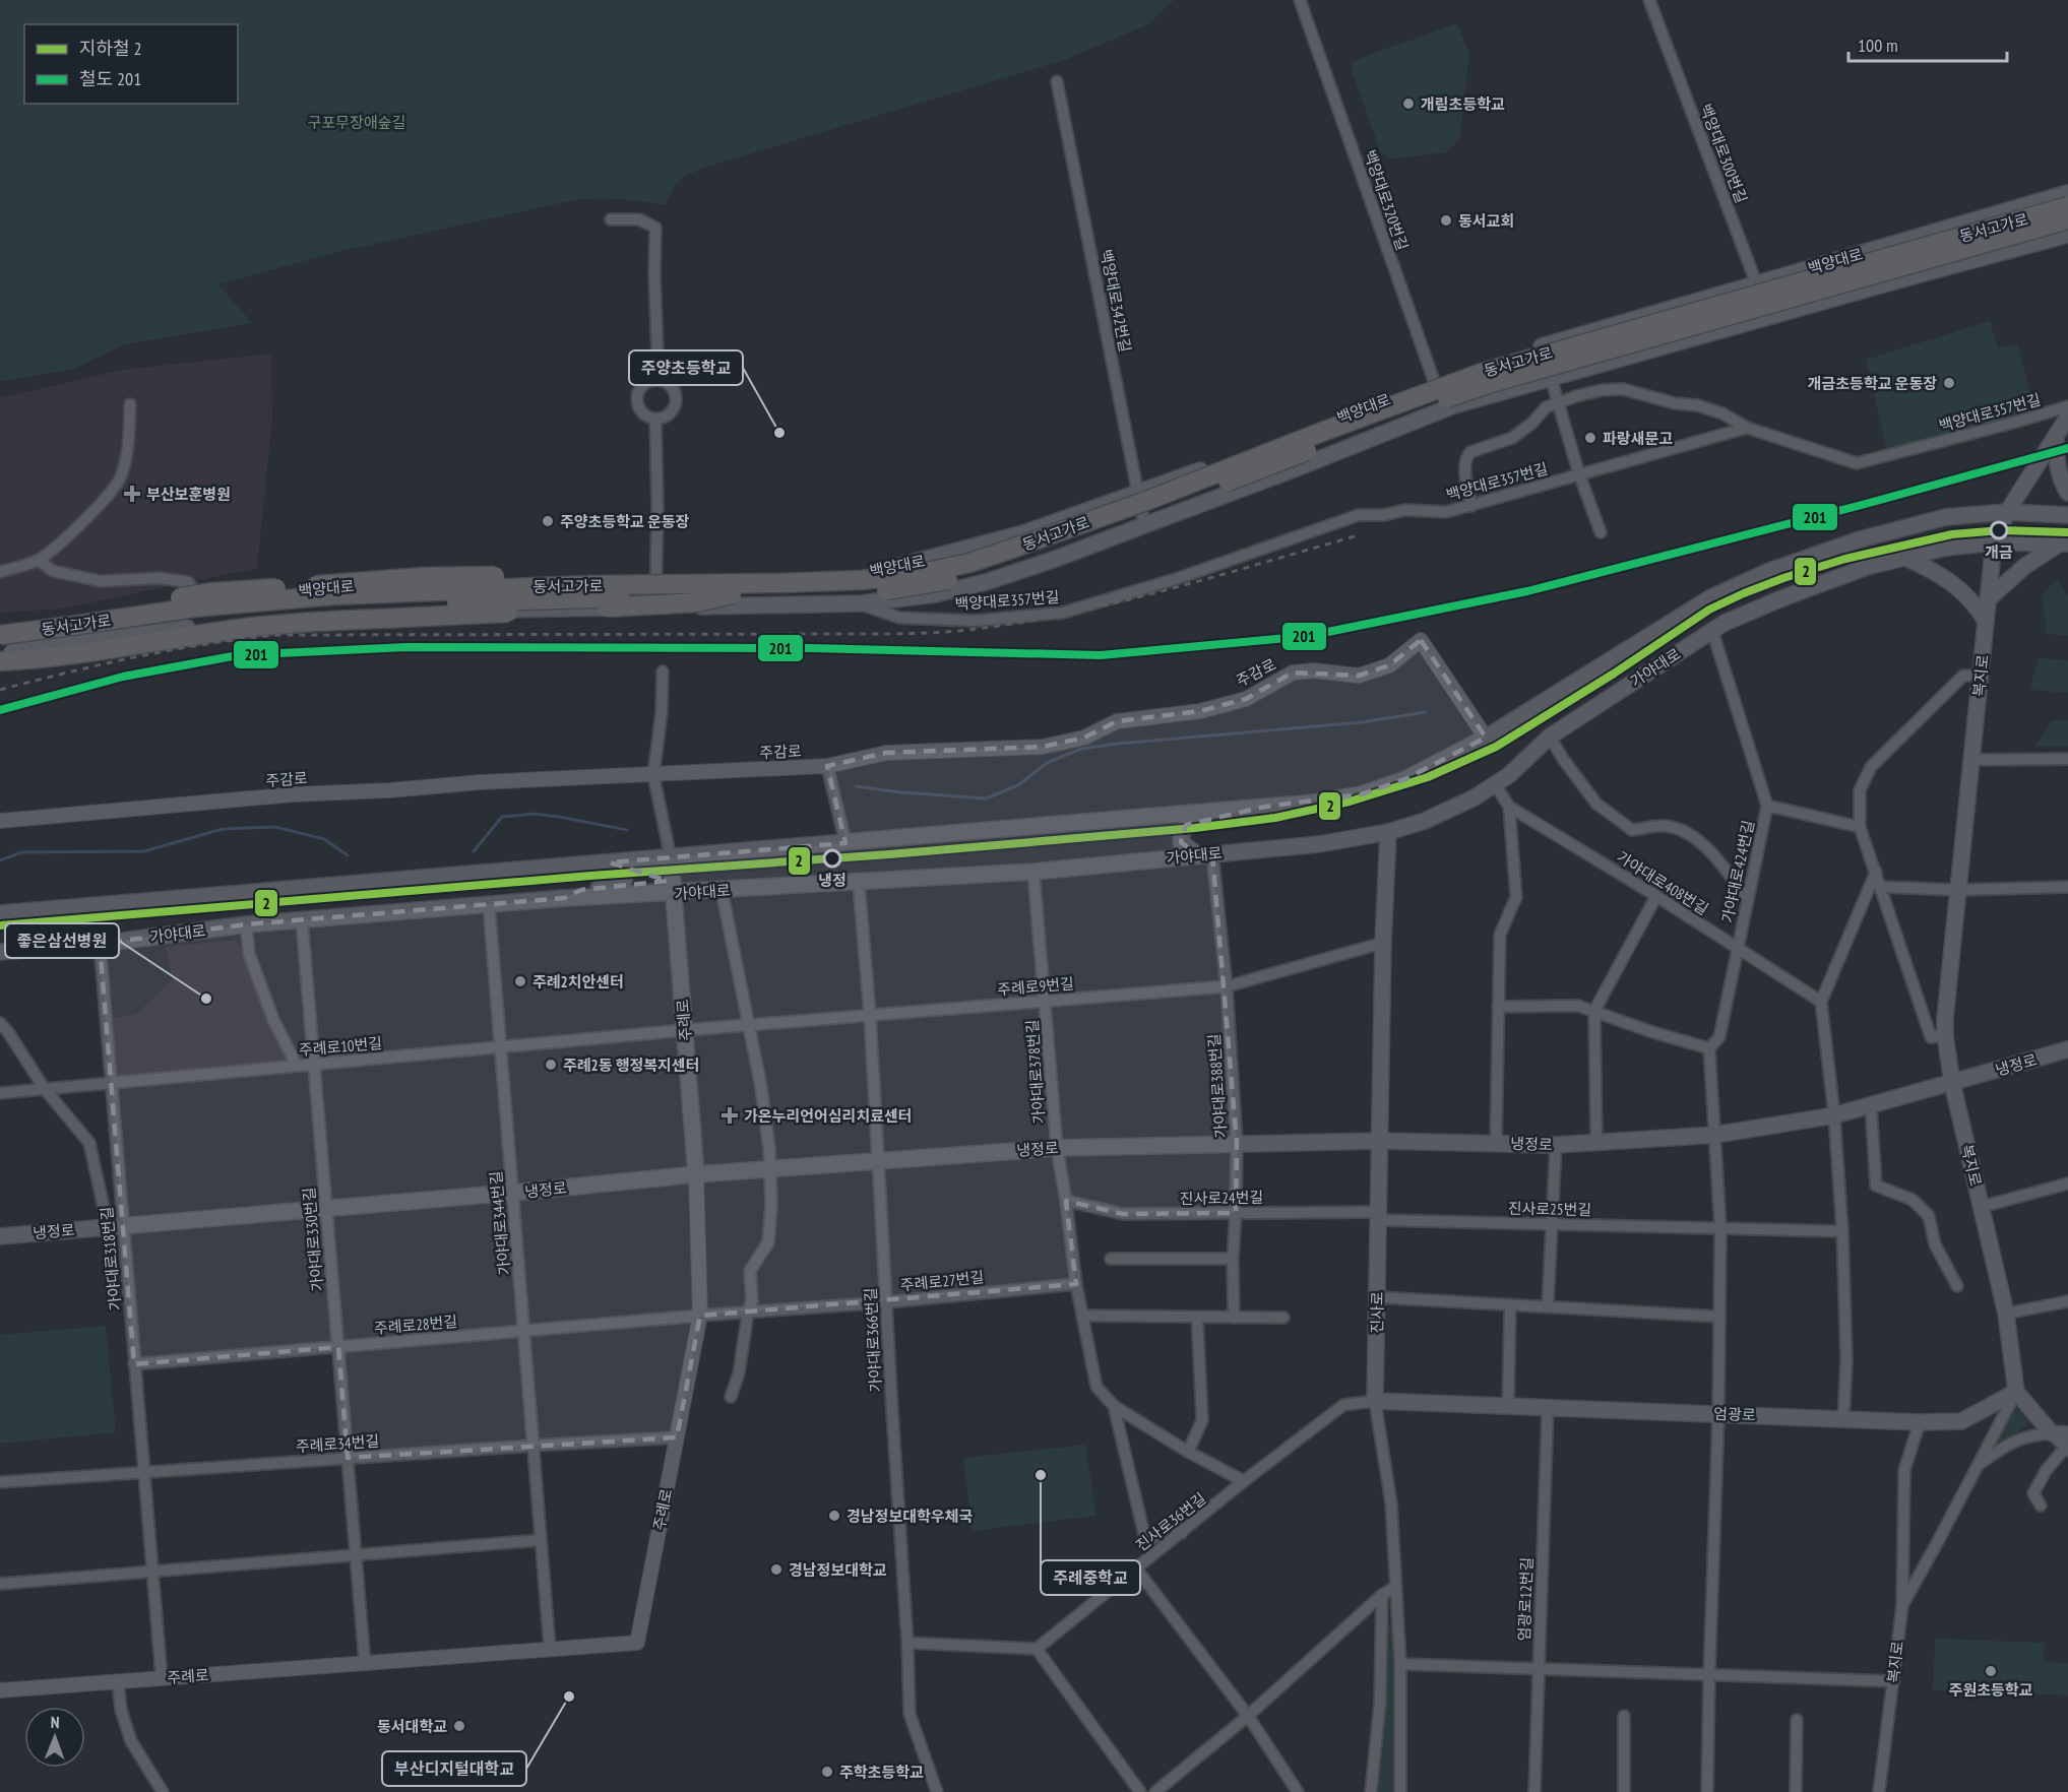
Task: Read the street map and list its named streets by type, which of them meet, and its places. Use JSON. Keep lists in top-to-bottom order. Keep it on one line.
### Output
{"streets":{"highway":["동서고가로"],"main road":["백양대로","가야대로","복지로","주례로","냉정로","진사로","엄광로"],"street":["백양대로300번길","백양대로320번길","백양대로342번길","백양대로357번길","주감로","가야대로424번길","가야대로408번길","주례로9번길","주례로10번길","가야대로378번길","가야대로388번길","진사로24번길","진사로25번길","가야대로344번길","가야대로330번길","가야대로318번길","주례로27번길","주례로28번길","가야대로366번길","주례로34번길","진사로36번길","엄광로12번길"]},"crossings":[["백양대로300번길","백양대로"],["백양대로320번길","백양대로"],["동서고가로","백양대로"],["백양대로","백양대로342번길"],["백양대로","백양대로357번길"],["가야대로","주감로"],["가야대로","복지로"],["가야대로","가야대로424번길"],["가야대로","가야대로408번길"],["가야대로","주례로"],["가야대로","가야대로378번길"],["가야대로","가야대로388번길"],["가야대로","가야대로344번길"],["가야대로","가야대로330번길"],["가야대로","가야대로318번길"],["가야대로","진사로"],["가야대로","가야대로366번길"],["복지로","냉정로"],["복지로","엄광로"],["가야대로424번길","가야대로408번길"],["주례로9번길","주례로"],["주례로9번길","주례로10번길"],["주례로9번길","가야대로378번길"],["주례로9번길","가야대로388번길"],["주례로9번길","진사로"],["주례로9번길","가야대로366번길"],["주례로","주례로10번길"],["주례로","냉정로"],["주례로","가야대로344번길"],["주례로","가야대로330번길"],["주례로","가야대로318번길"],["주례로","주례로27번길"],["주례로","주례로28번길"],["주례로","주례로34번길"],["주례로10번길","가야대로344번길"],["주례로10번길","가야대로330번길"],["주례로10번길","가야대로318번길"],["냉정로","가야대로378번길"],["냉정로","가야대로388번길"],["냉정로","가야대로344번길"],["냉정로","가야대로330번길"],["냉정로","가야대로318번길"],["냉정로","진사로"],["냉정로","가야대로366번길"],["가야대로378번길","진사로24번길"],["가야대로378번길","주례로27번길"],["가야대로378번길","진사로36번길"],["가야대로388번길","진사로24번길"],["진사로24번길","진사로25번길"],["진사로24번길","진사로"],["진사로25번길","진사로"],["가야대로344번길","주례로28번길"],["가야대로344번길","주례로34번길"],["가야대로330번길","주례로28번길"],["가야대로330번길","주례로34번길"],["가야대로318번길","주례로28번길"],["가야대로318번길","주례로34번길"],["주례로27번길","주례로28번길"],["주례로27번길","가야대로366번길"],["진사로","엄광로"],["진사로","진사로36번길"],["엄광로","진사로36번길"],["엄광로","엄광로12번길"]],"parks":["구포무장애숲길"],"places":{"other":["개림초등학교","동서교회","개금초등학교 운동장","주양초등학교","파랑새문고","주양초등학교 운동장","개금","냉정","주례2치안센터","좋은삼선병원","주례2동 행정복지센터","주례중학교","경남정보대학우체국","경남정보대학교","주원초등학교","부산디지털대학교","동서대학교","주학초등학교"],"health":["부산보훈병원","가온누리언어심리치료센터"]},"lines":["rail line 201","metro line 2"],"legend":["지하철 2","철도 201"],"scale_bar":"100 m","north":"top"}
